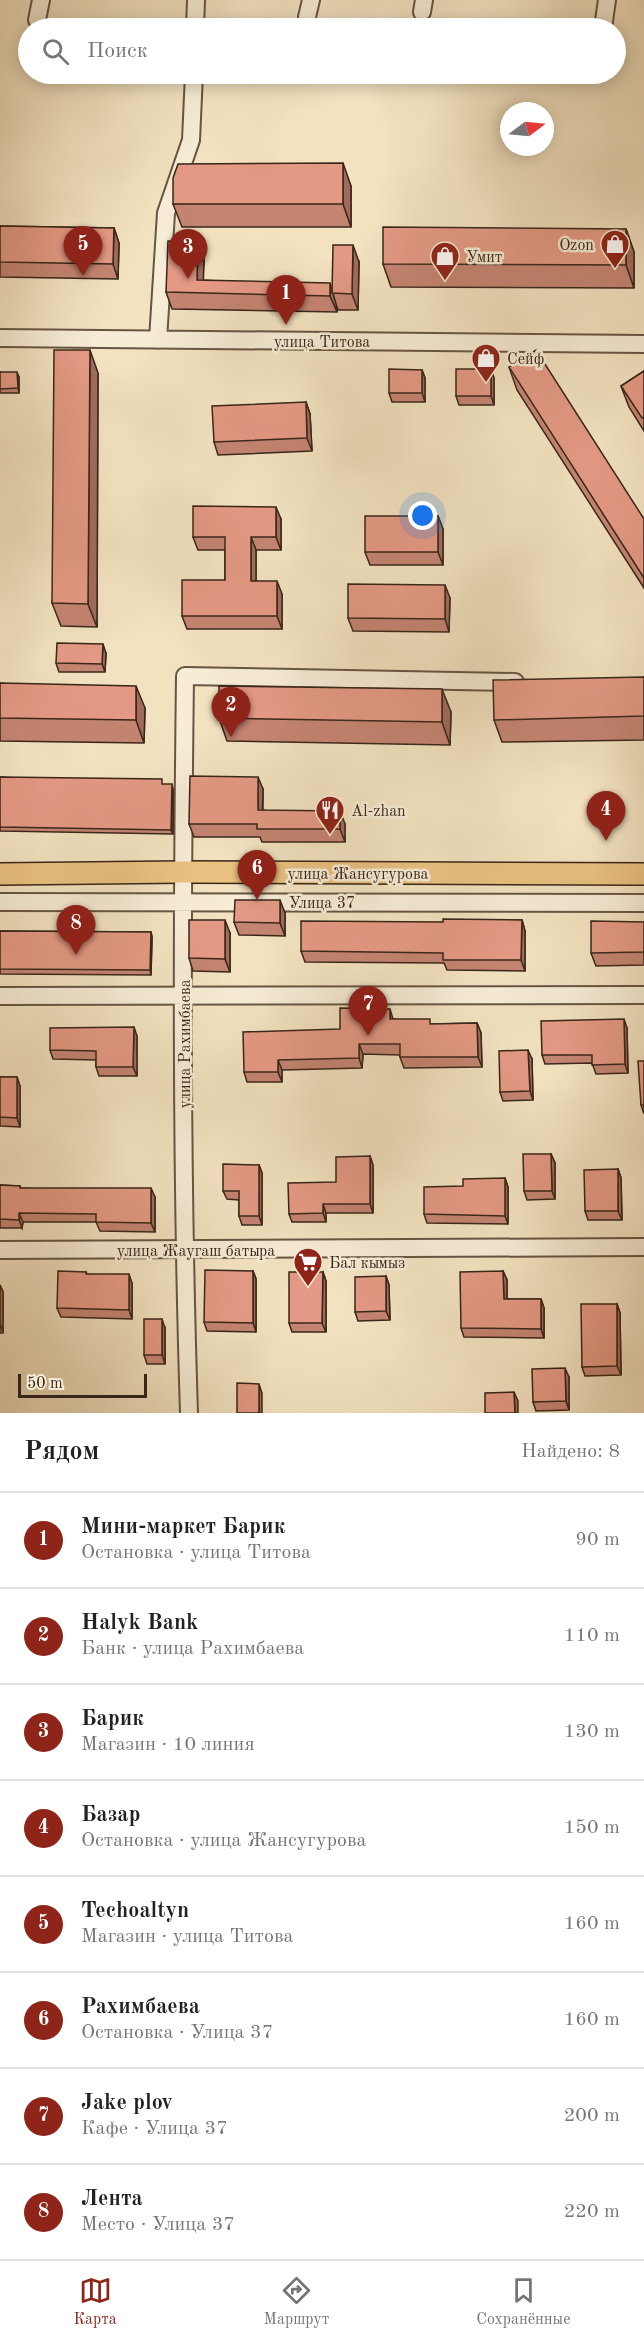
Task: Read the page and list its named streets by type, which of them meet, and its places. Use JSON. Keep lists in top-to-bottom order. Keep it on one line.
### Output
{"streets":{"main road":["улица Жансугурова"],"street":["улица Титова","Улица 37","улица Рахимбаева","улица Жаугаш батыра"]},"crossings":[["улица Жансугурова","улица Рахимбаева"],["улица Рахимбаева","улица Жаугаш батыра"]],"places":{"shop":["Ozon","Умит","Сейф"],"restaurant":["Al-zhan"],"supermarket":["Бал кымыз"]},"scale_bar":"50 m","north":"right","page":{"search":"Поиск","pins":["5","3","1","2","4","6","8","7"],"scale":"50 m","heading":["Рядом","Найдено: 8"],"list":[{"mark":"1","name":"Мини-маркет Барик","note":"Остановка · улица Титова","value":"90 m"},{"mark":"2","name":"Halyk Bank","note":"Банк · улица Рахимбаева","value":"110 m"},{"mark":"3","name":"Барик","note":"Магазин · 10 линия","value":"130 m"},{"mark":"4","name":"Базар","note":"Остановка · улица Жансугурова","value":"150 m"},{"mark":"5","name":"Techoaltyn","note":"Магазин · улица Титова","value":"160 m"},{"mark":"6","name":"Рахимбаева","note":"Остановка · Улица 37","value":"160 m"},{"mark":"7","name":"Jake plov","note":"Кафе · Улица 37","value":"200 m"},{"mark":"8","name":"Лента","note":"Место · Улица 37","value":"220 m"}],"nav":["Карта","Маршрут","Сохранённые"]}}
